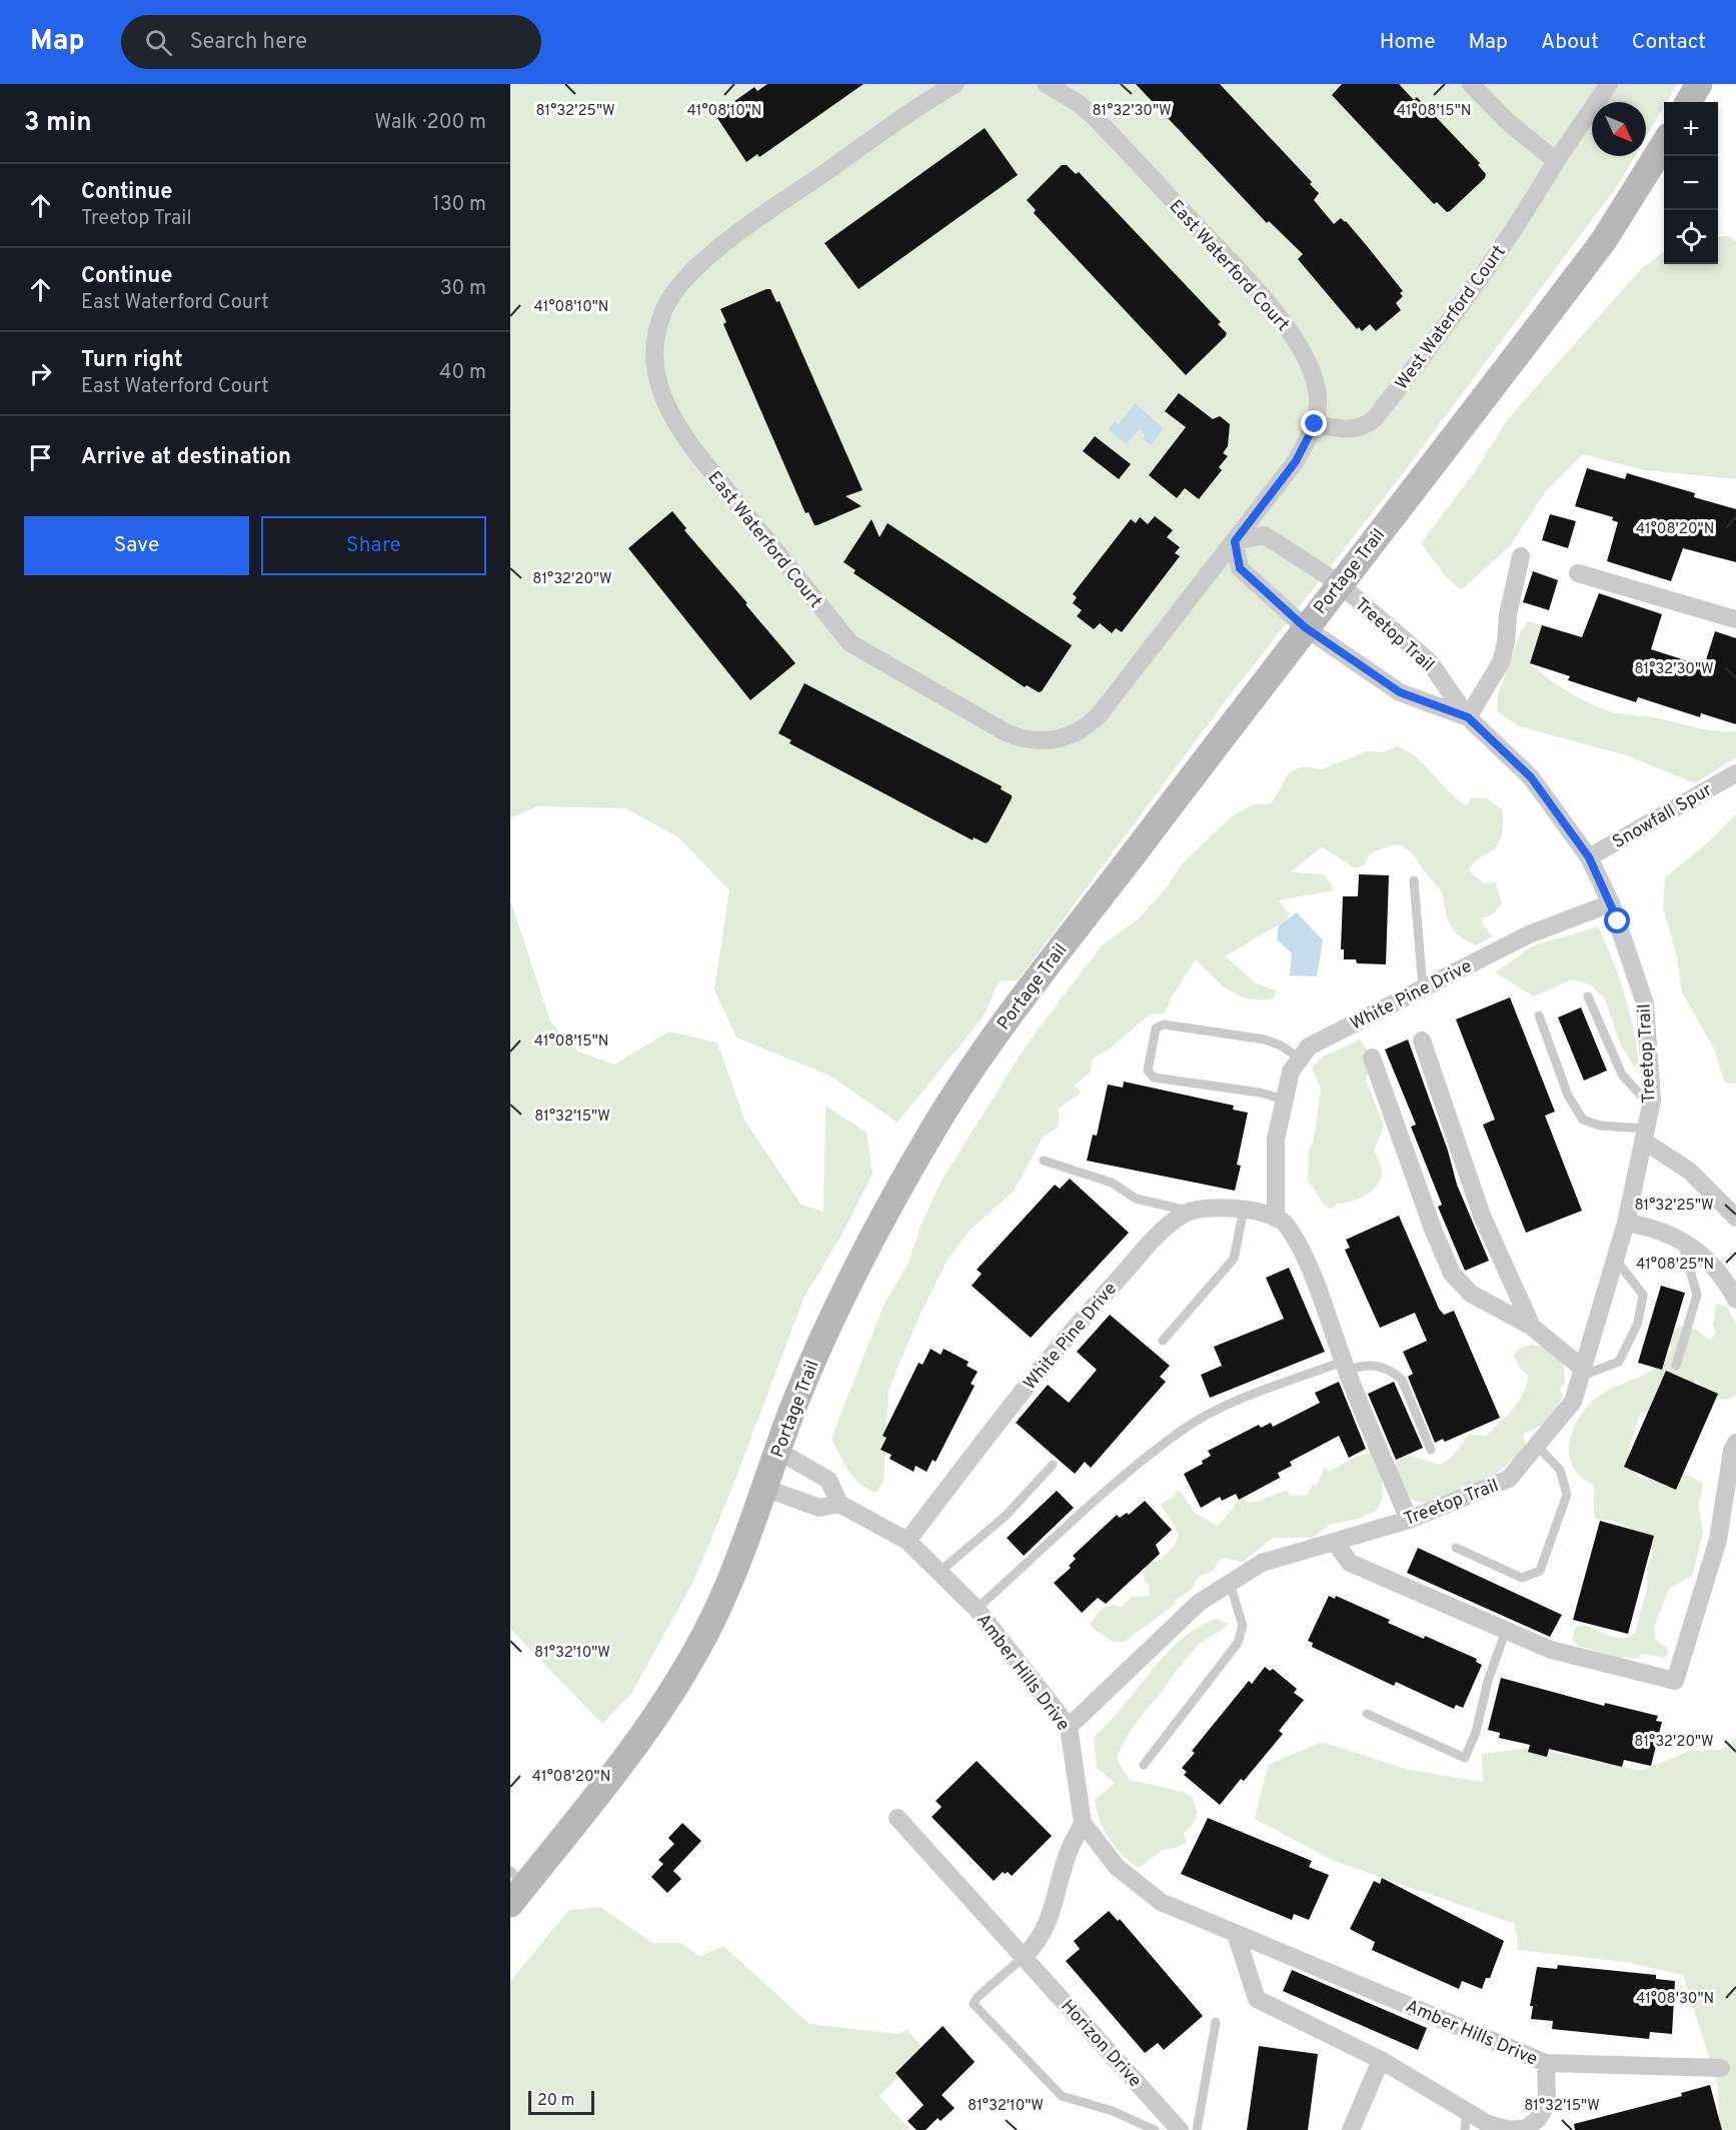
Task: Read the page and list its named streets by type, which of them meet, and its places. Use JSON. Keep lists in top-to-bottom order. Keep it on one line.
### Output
{"streets":{"main road":["Portage Trail"],"street":["East Waterford Court","West Waterford Court","Treetop Trail","Snowfall Spur","White Pine Drive","Amber Hills Drive","Horizon Drive"]},"crossings":[["East Waterford Court","West Waterford Court"],["Portage Trail","Treetop Trail"],["Portage Trail","Amber Hills Drive"],["Treetop Trail","Snowfall Spur"],["Treetop Trail","White Pine Drive"],["Treetop Trail","Amber Hills Drive"],["White Pine Drive","Amber Hills Drive"]],"scale_bar":"20 m","north":"bottom right","page":{"header":"Map","search":"Search here","nav":["Home","Map","About","Contact"],"heading":["3 min","Walk · 200 m"],"map_buttons":["+","−"],"list":[["Continue","Treetop Trail","130 m"],["Continue","East Waterford Court","30 m"],["Turn right","East Waterford Court","40 m"],"Arrive at destination"],"buttons":["Save","Share"],"scale":"20 m"},"coordinates":["81°32'25\"W","81°32'30\"W","41°08'10\"N","41°08'15\"N","41°08'20\"N","81°32'20\"W","81°32'15\"W","41°08'25\"N","81°32'10\"W","41°08'30\"N"]}
